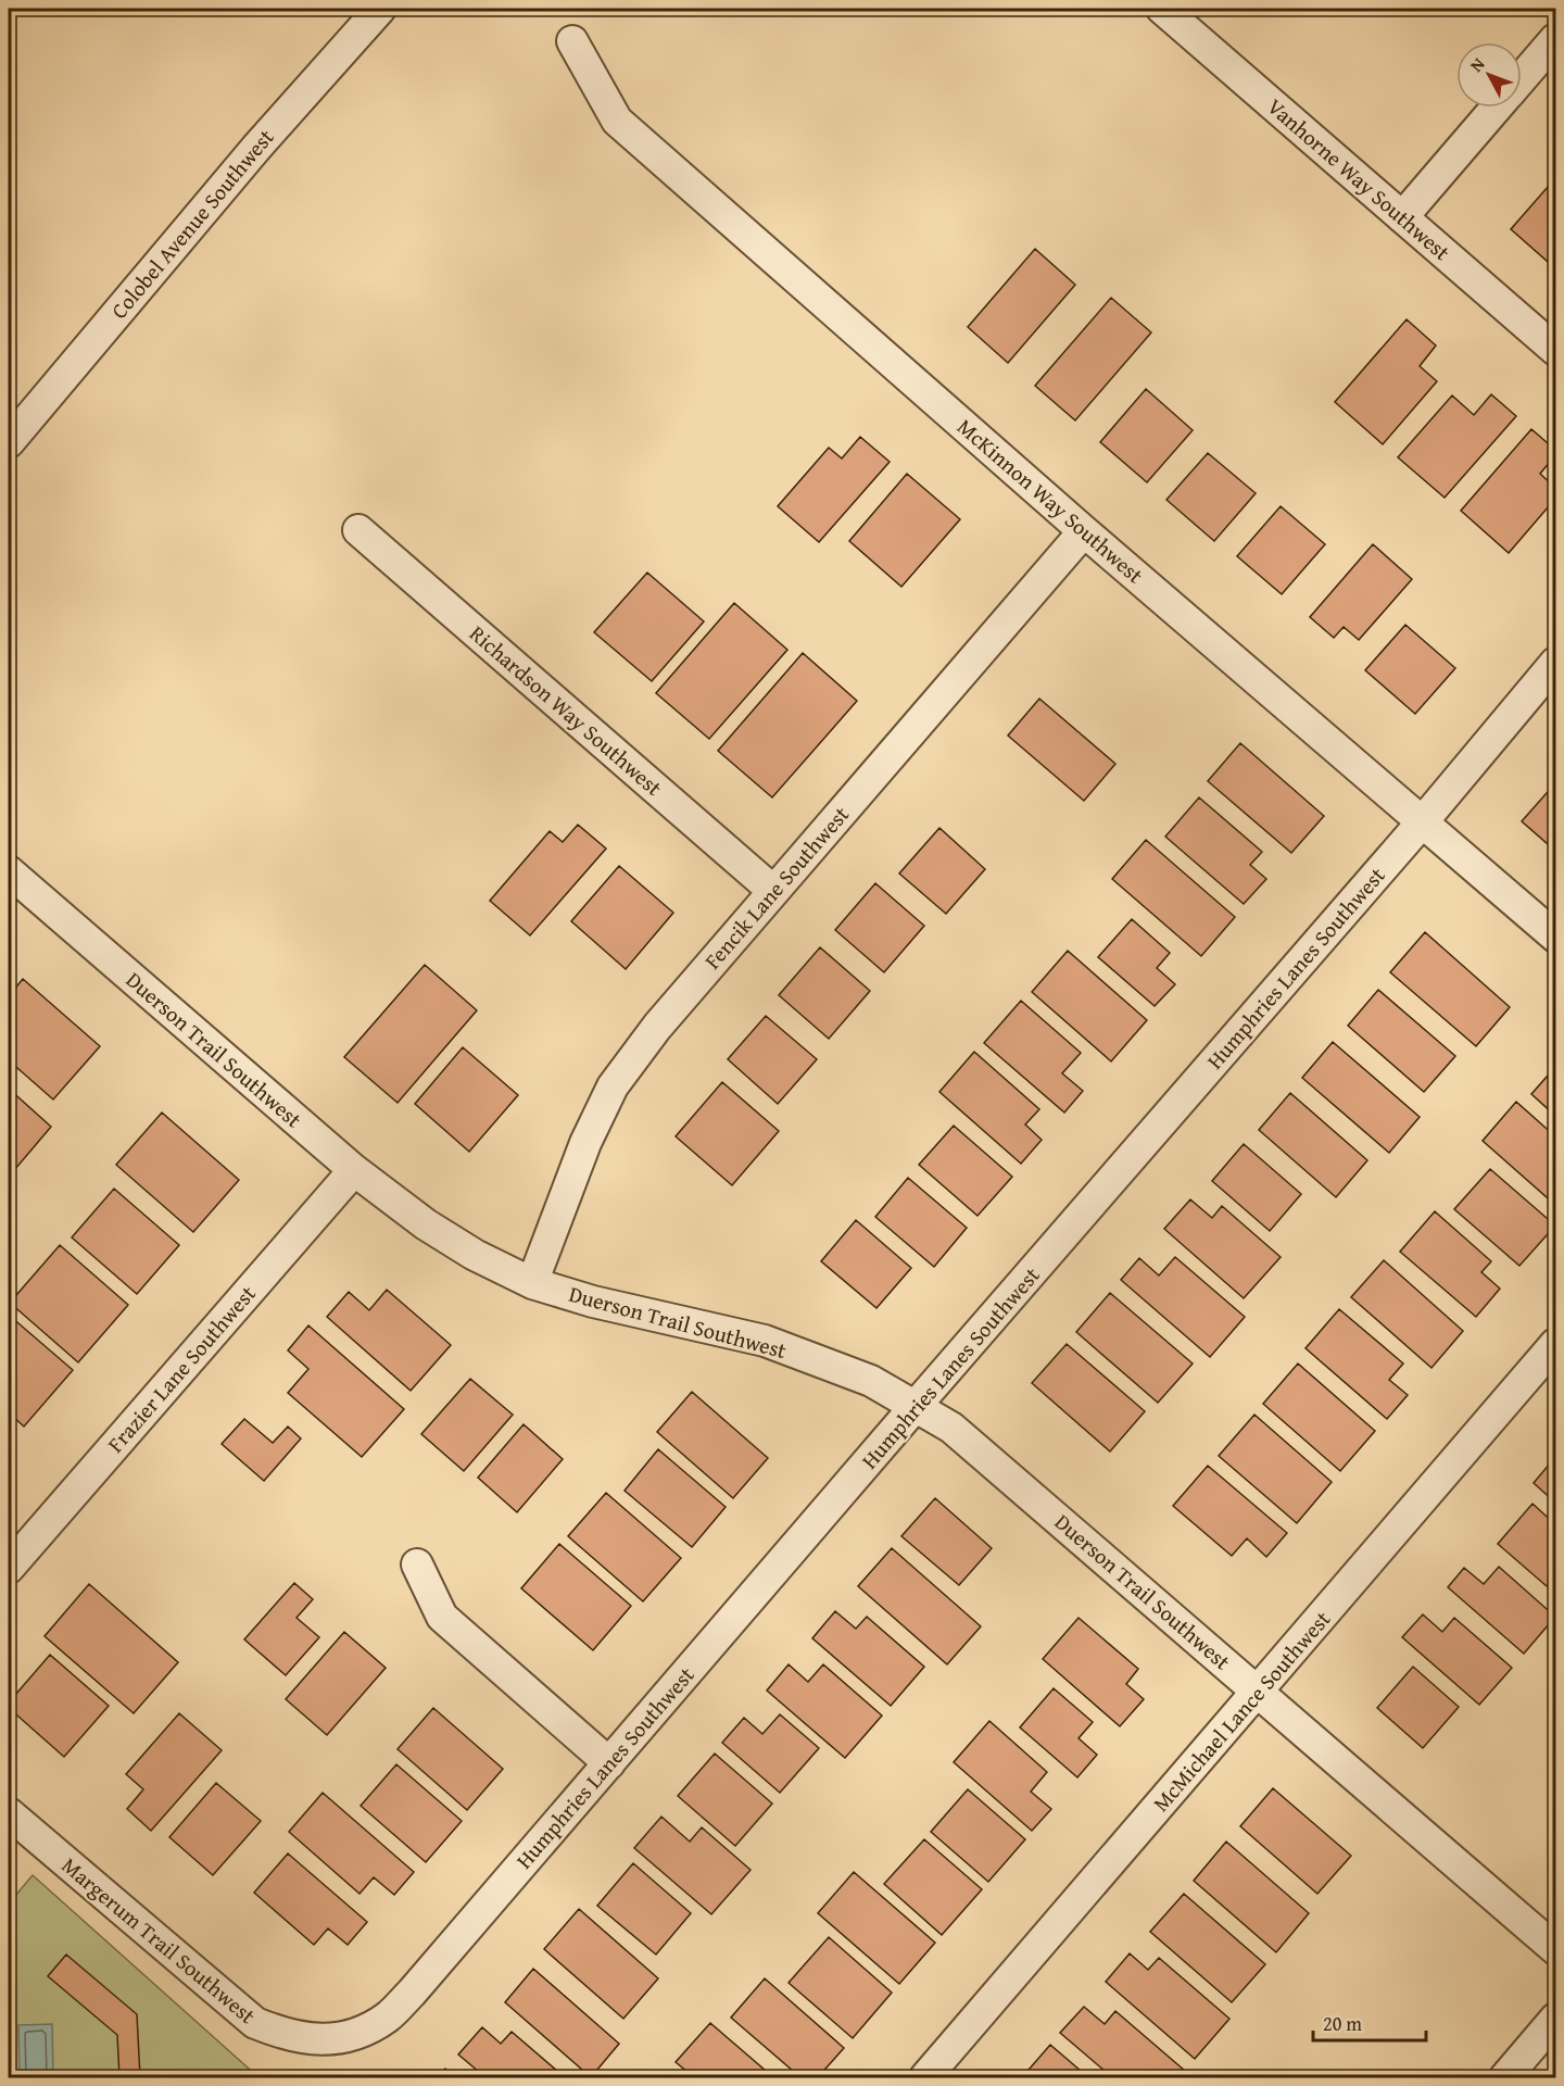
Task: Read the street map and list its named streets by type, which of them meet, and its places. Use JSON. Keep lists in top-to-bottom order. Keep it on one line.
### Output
{"streets":{"street":["Vanhorne Way Southwest","Colobel Avenue Southwest","McKinnon Way Southwest","Richardson Way Southwest","Fencik Lane Southwest","Humphries Lanes Southwest","Duerson Trail Southwest","Frazier Lane Southwest","McMichael Lance Southwest","Margerum Trail Southwest"]},"crossings":[["McKinnon Way Southwest","Fencik Lane Southwest"],["McKinnon Way Southwest","Humphries Lanes Southwest"],["Richardson Way Southwest","Fencik Lane Southwest"],["Fencik Lane Southwest","Duerson Trail Southwest"],["Humphries Lanes Southwest","Duerson Trail Southwest"],["Humphries Lanes Southwest","Margerum Trail Southwest"],["Duerson Trail Southwest","Frazier Lane Southwest"],["Duerson Trail Southwest","McMichael Lance Southwest"]],"scale_bar":"20 m","north":"top left"}
